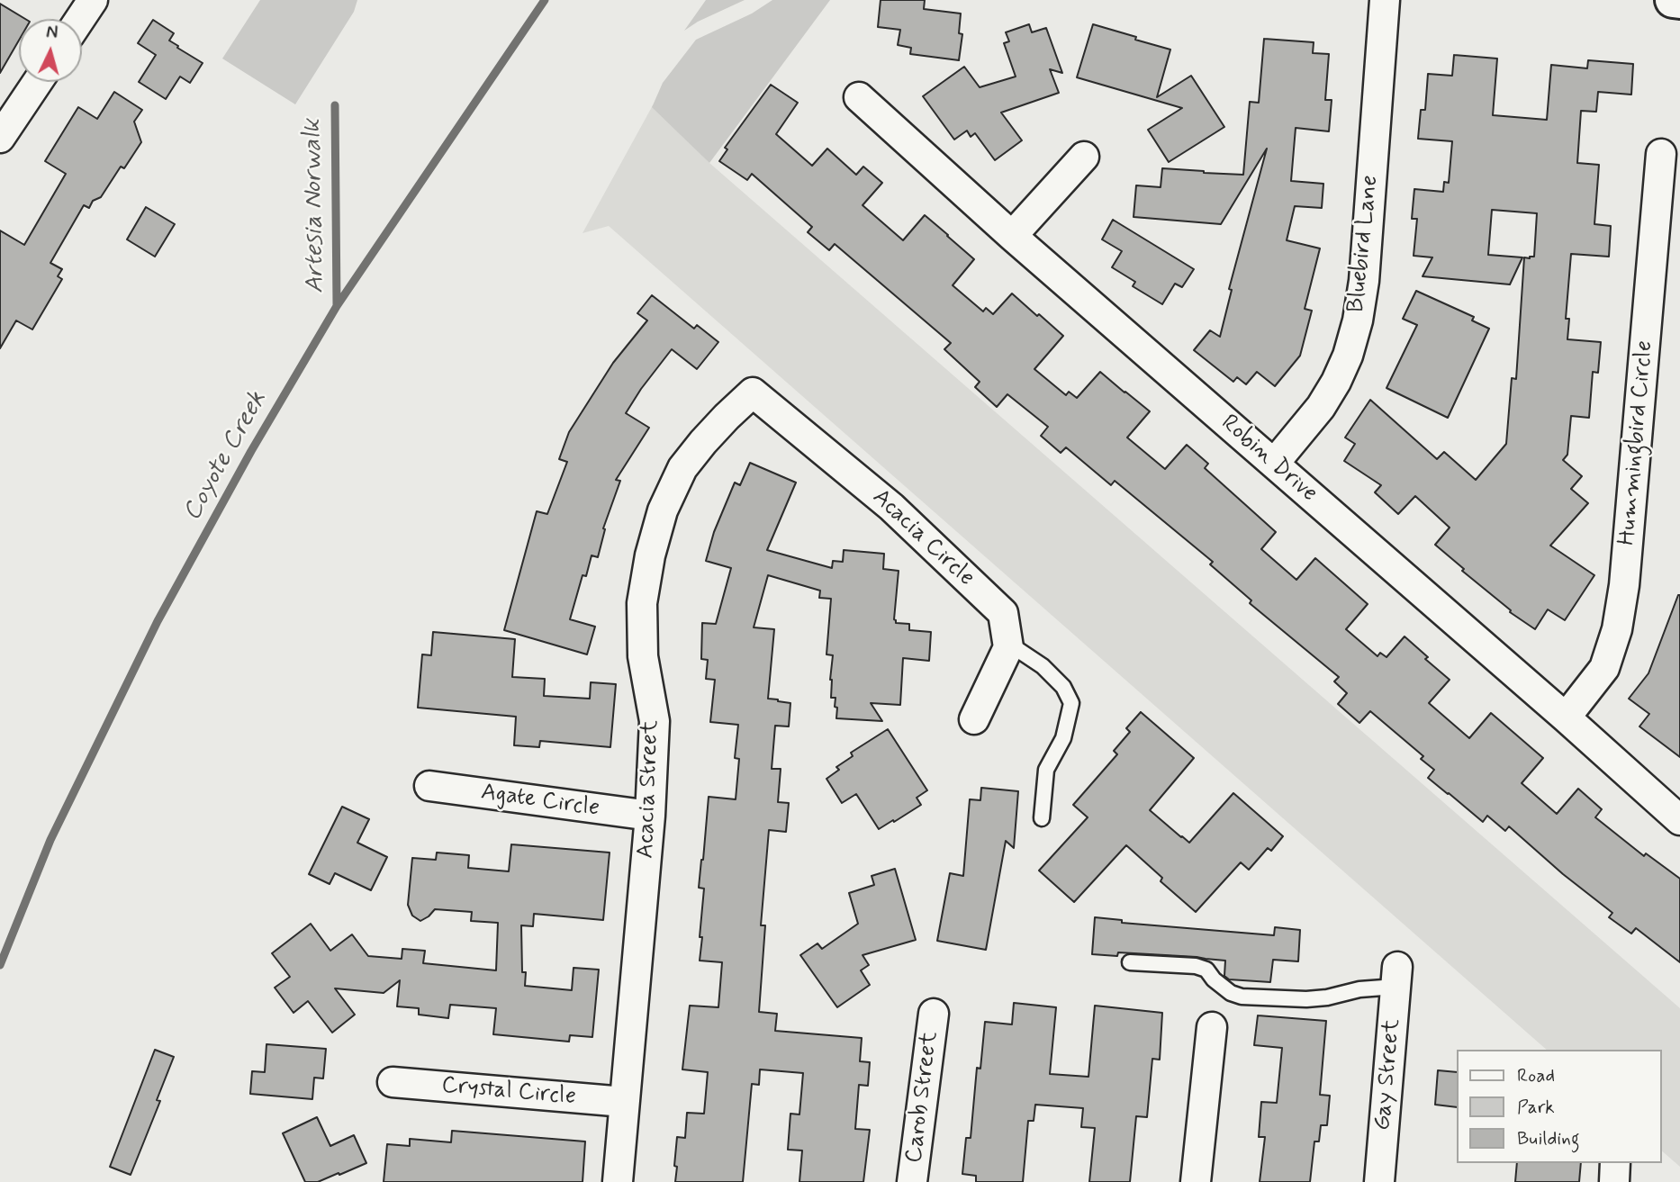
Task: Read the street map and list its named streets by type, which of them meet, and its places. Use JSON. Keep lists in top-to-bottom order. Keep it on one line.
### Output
{"streets":{"street":["Bluebird Lane","Hummingbird Circle","Robin Drive","Acacia Circle","Acacia Street","Agate Circle","Gay Street","Crystal Circle","Carob Street"]},"crossings":[["Bluebird Lane","Robin Drive"],["Hummingbird Circle","Robin Drive"],["Acacia Circle","Acacia Street"],["Acacia Street","Agate Circle"],["Acacia Street","Crystal Circle"]],"water":["Artesia Norwalk","Coyote Creek"],"legend":["Road","Park","Building"],"north":"top"}
